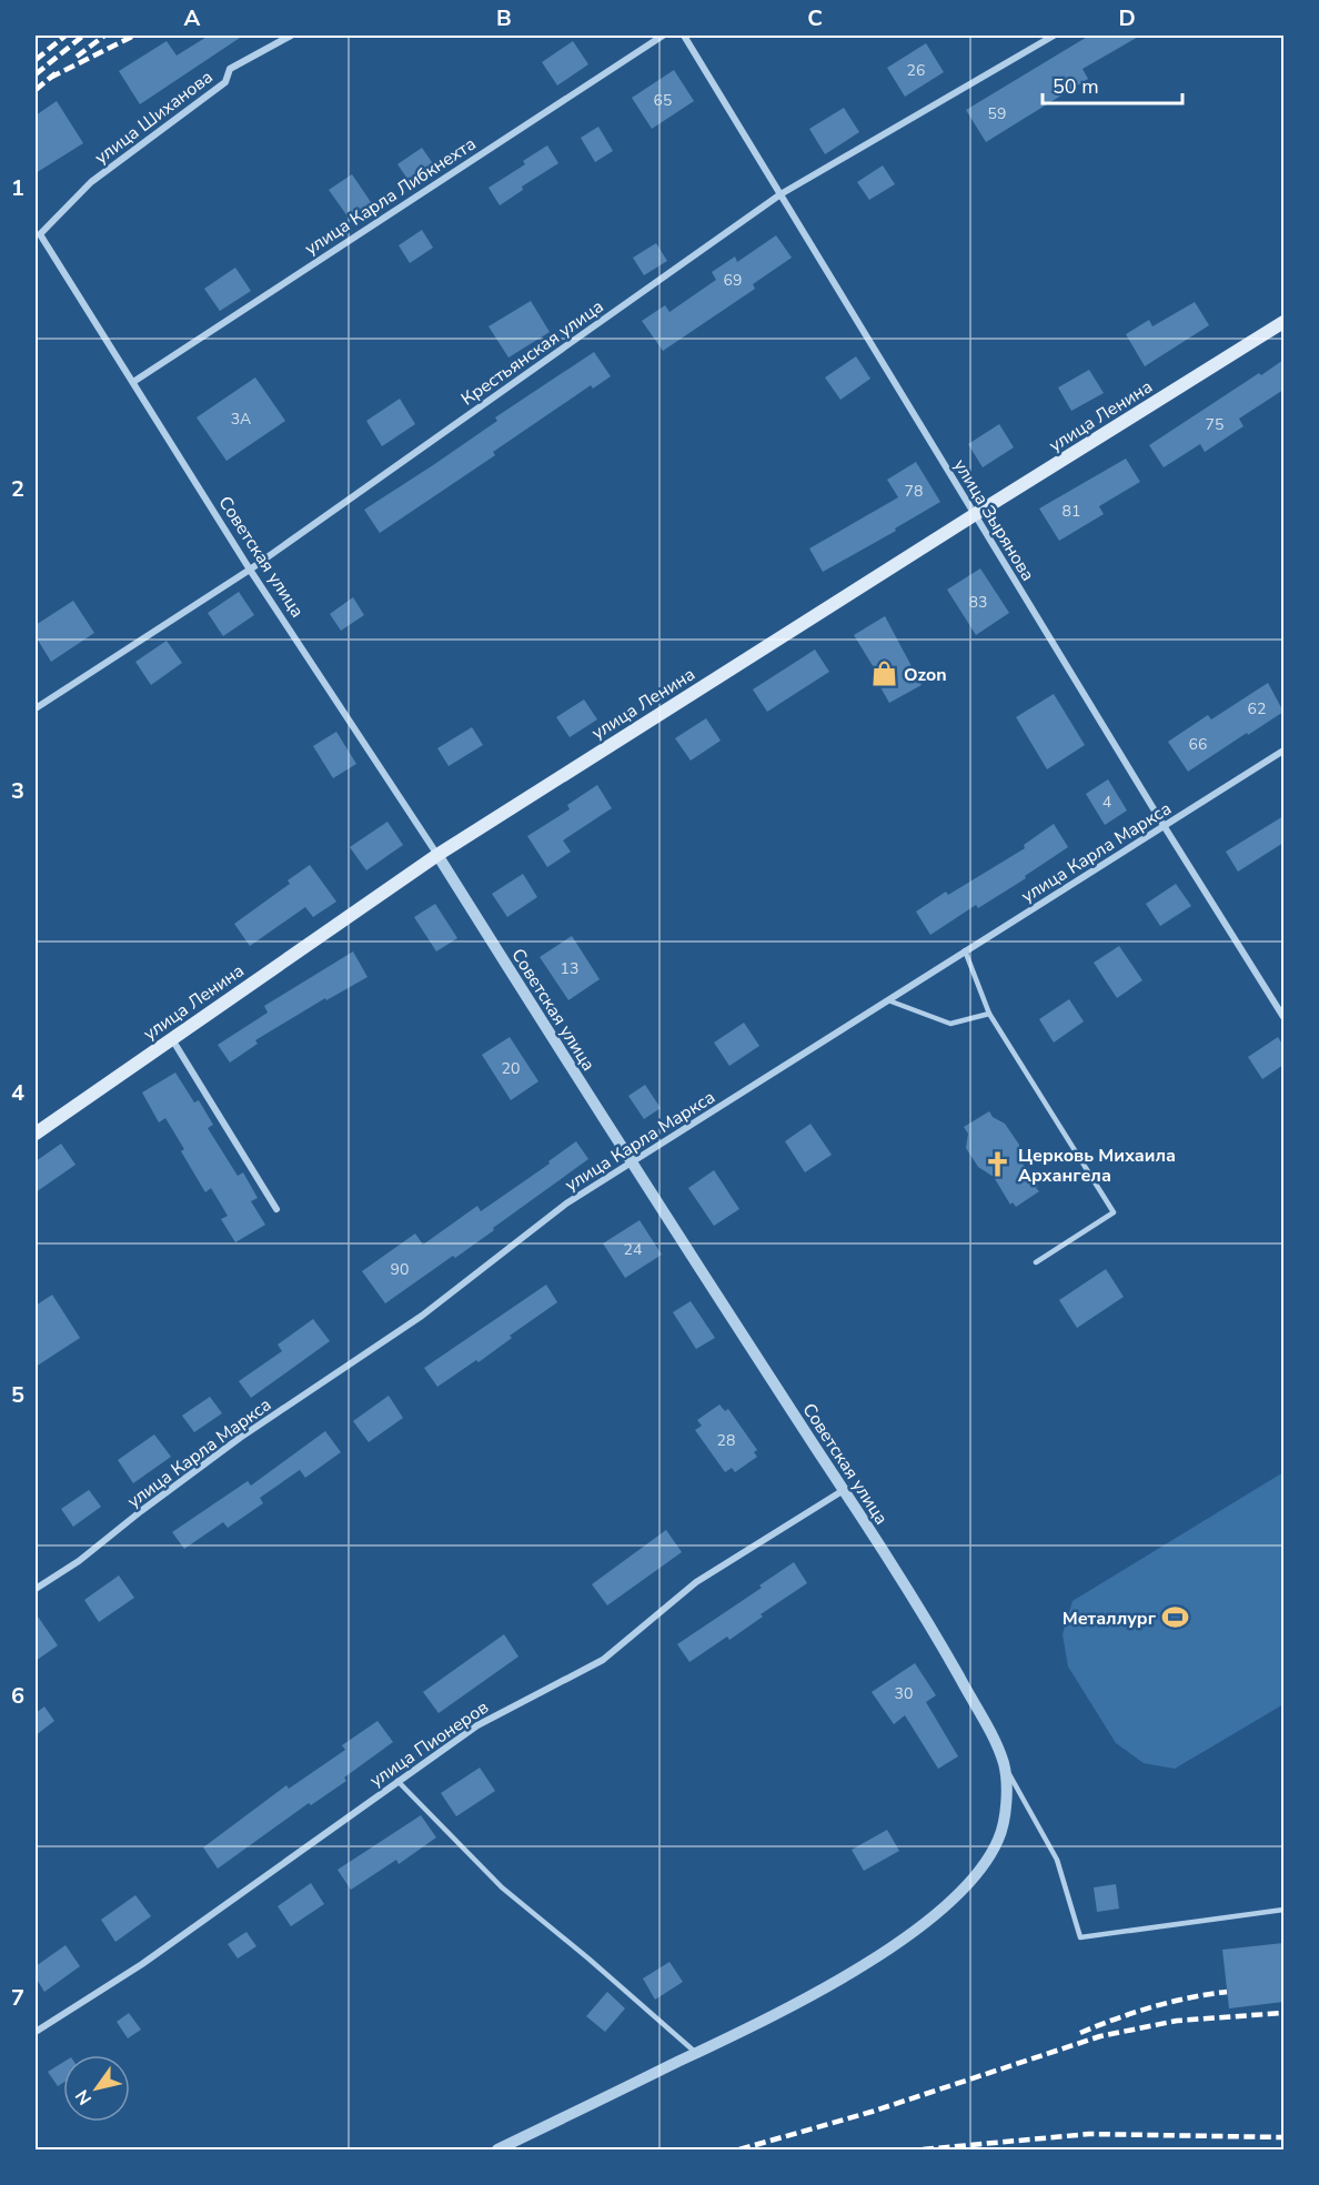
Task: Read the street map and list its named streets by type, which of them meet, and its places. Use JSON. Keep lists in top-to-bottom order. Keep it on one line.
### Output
{"streets":{"main road":["улица Ленина"],"street":["улица Шиханова","улица Карла Либкнехта","Крестьянская улица","улица Зырянова","Советская улица","улица Карла Маркса","улица Пионеров"]},"crossings":[["улица Шиханова","Советская улица"],["улица Карла Либкнехта","Советская улица"],["Крестьянская улица","улица Зырянова"],["Крестьянская улица","Советская улица"],["улица Ленина","улица Зырянова"],["улица Ленина","Советская улица"],["улица Зырянова","улица Карла Маркса"],["Советская улица","улица Карла Маркса"],["Советская улица","улица Пионеров"]],"places":{"shop":["Ozon"],"church":["Церковь Михаила Архангела"],"sports":["Металлург"]},"house_numbers":["26","65","59","69","3А","75","78","81","83","62","66","4","13","20","24","90","28","30"],"scale_bar":"50 m","north":"bottom left","grid":{"columns":["A","B","C","D"],"rows":["1","2","3","4","5","6","7"]}}
